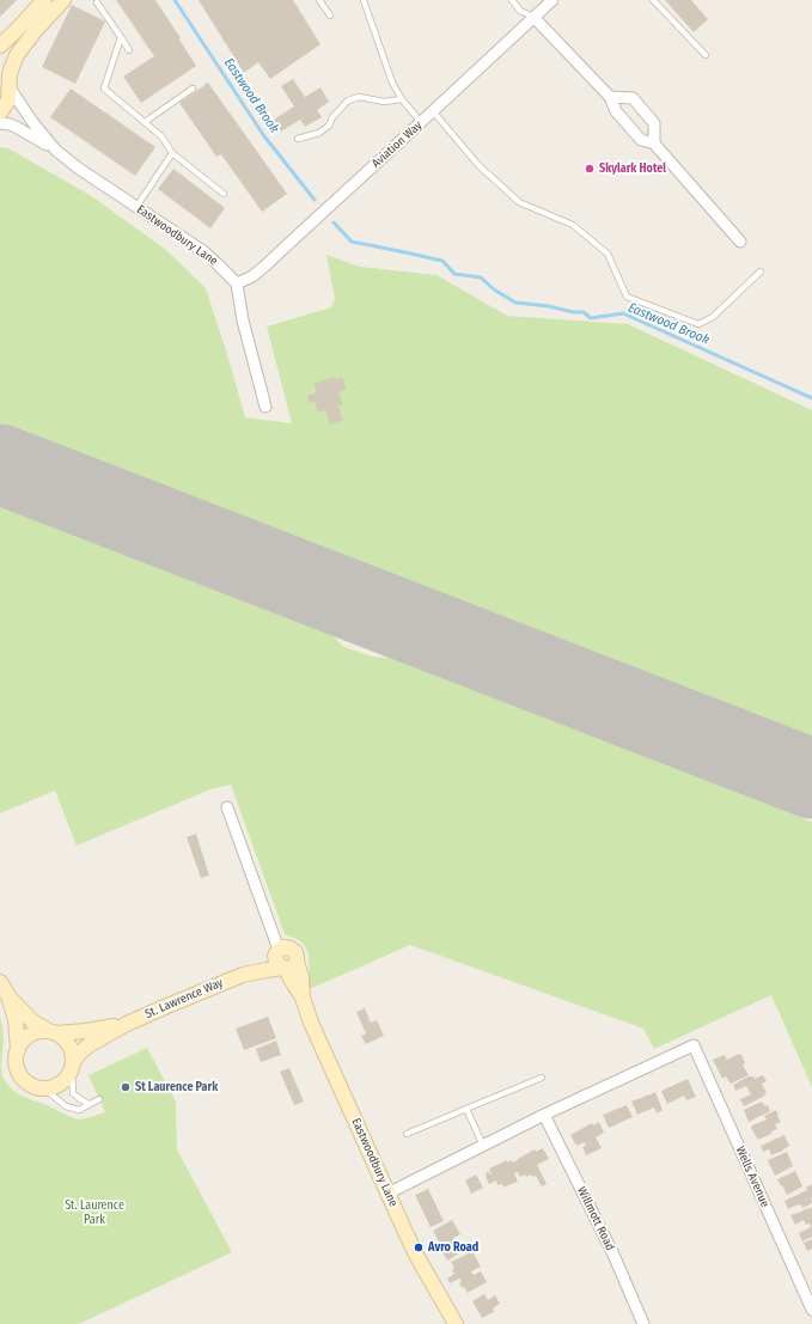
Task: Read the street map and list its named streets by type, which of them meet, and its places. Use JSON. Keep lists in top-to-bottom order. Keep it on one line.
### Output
{"streets":{"street":["Aviation Way","Eastwoodbury Lane","St. Lawrence Way","Wells Avenue","Willmott Road"]},"crossings":[["Aviation Way","Eastwoodbury Lane"],["Eastwoodbury Lane","St. Lawrence Way"],["Wells Avenue","Willmott Road"]],"water":["Eastwood Brook"],"parks":["St. Laurence Park"],"places":["Skylark Hotel","St Laurence Park","Avro Road"]}
